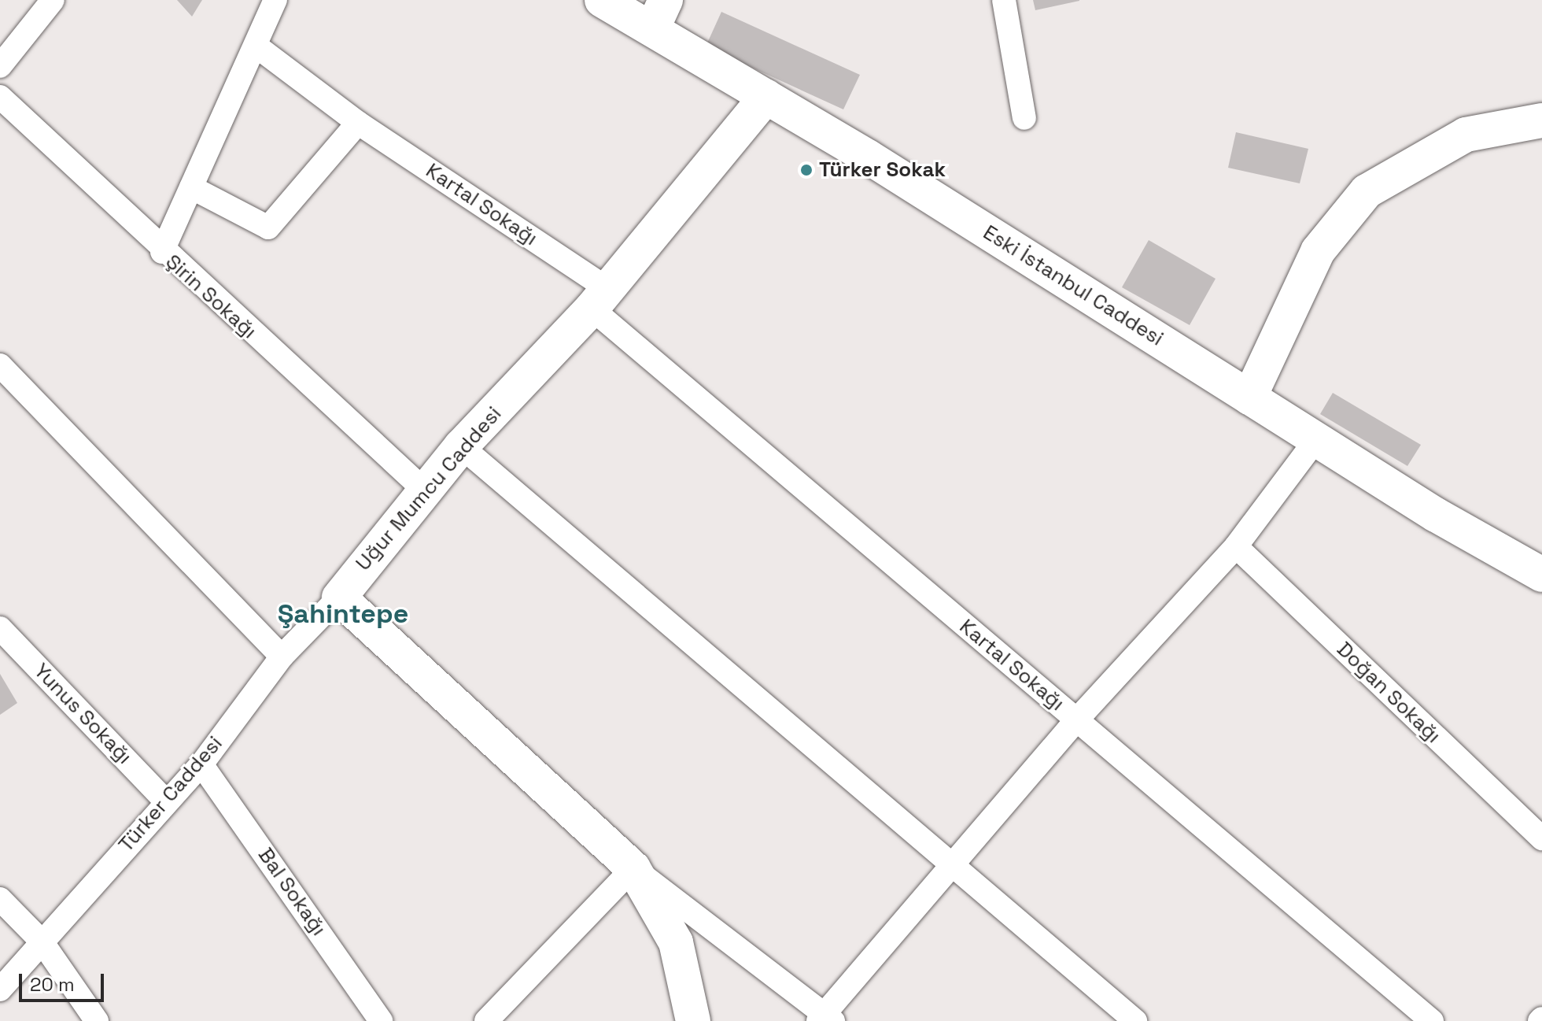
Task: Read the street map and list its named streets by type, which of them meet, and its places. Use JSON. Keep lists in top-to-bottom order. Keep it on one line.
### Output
{"streets":{"street":["Kartal Sokağı","Eski İstanbul Caddesi","Şirin Sokağı","Uğur Mumcu Caddesi","Doğan Sokağı","Yunus Sokağı","Türker Caddesi","Bal Sokağı"]},"crossings":[["Kartal Sokağı","Uğur Mumcu Caddesi"],["Eski İstanbul Caddesi","Uğur Mumcu Caddesi"],["Şirin Sokağı","Uğur Mumcu Caddesi"],["Uğur Mumcu Caddesi","Türker Caddesi"],["Yunus Sokağı","Türker Caddesi"],["Türker Caddesi","Bal Sokağı"]],"districts":["Şahintepe"],"places":["Türker Sokak"],"scale_bar":"20 m"}
